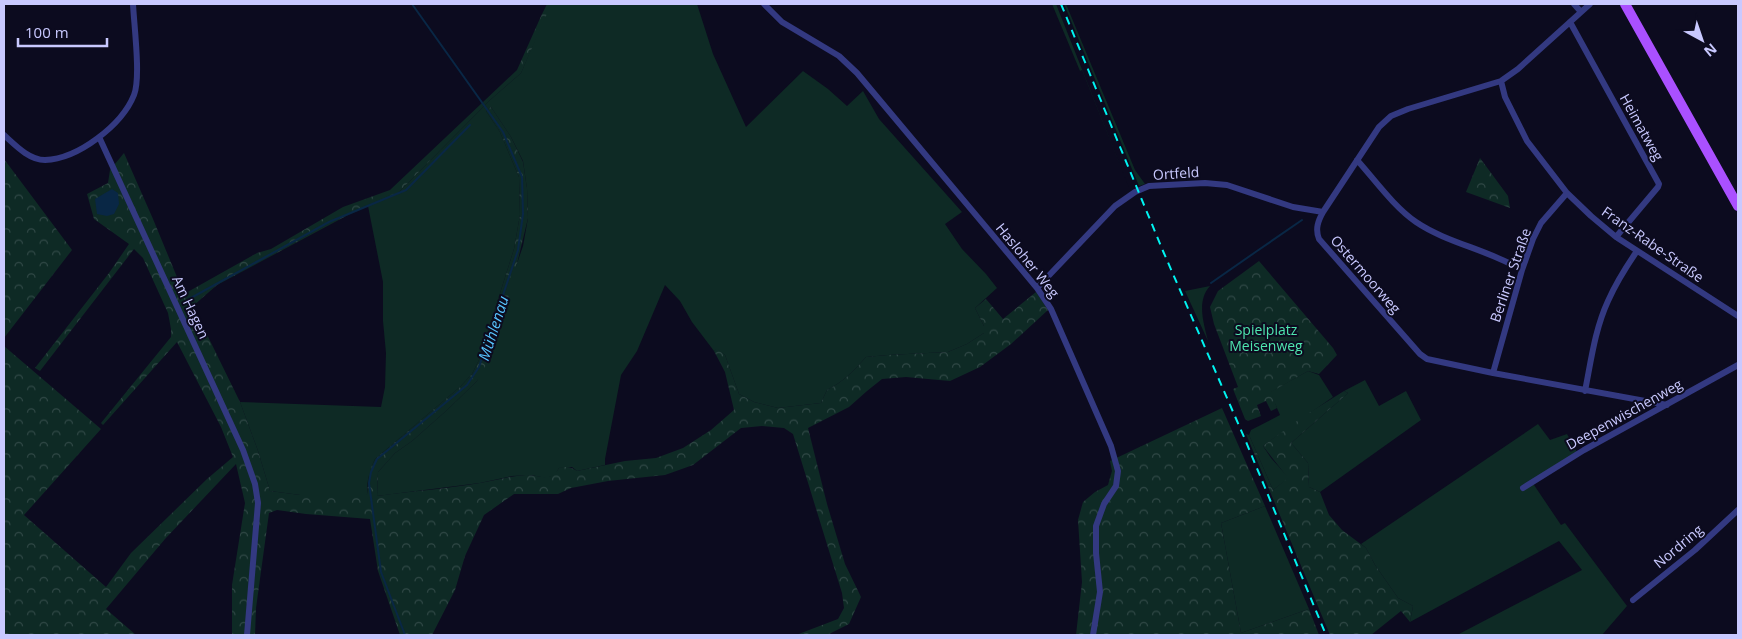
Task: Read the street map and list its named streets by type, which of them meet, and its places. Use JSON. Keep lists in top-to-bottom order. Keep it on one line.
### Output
{"streets":{"street":["Heimatweg","Ortfeld","Franz-Rabe-Straße","Hasloher Weg","Ostermoorweg","Berliner Straße","Am Hagen","Deepenwischenweg","Nordring"]},"crossings":[["Heimatweg","Franz-Rabe-Straße"],["Heimatweg","Ostermoorweg"],["Ortfeld","Hasloher Weg"],["Ortfeld","Ostermoorweg"],["Franz-Rabe-Straße","Ostermoorweg"],["Franz-Rabe-Straße","Berliner Straße"],["Ostermoorweg","Berliner Straße"],["Ostermoorweg","Deepenwischenweg"]],"water":["Mühlenau"],"parks":["Spielplatz Meisenweg"],"scale_bar":"100 m","north":"bottom right"}
